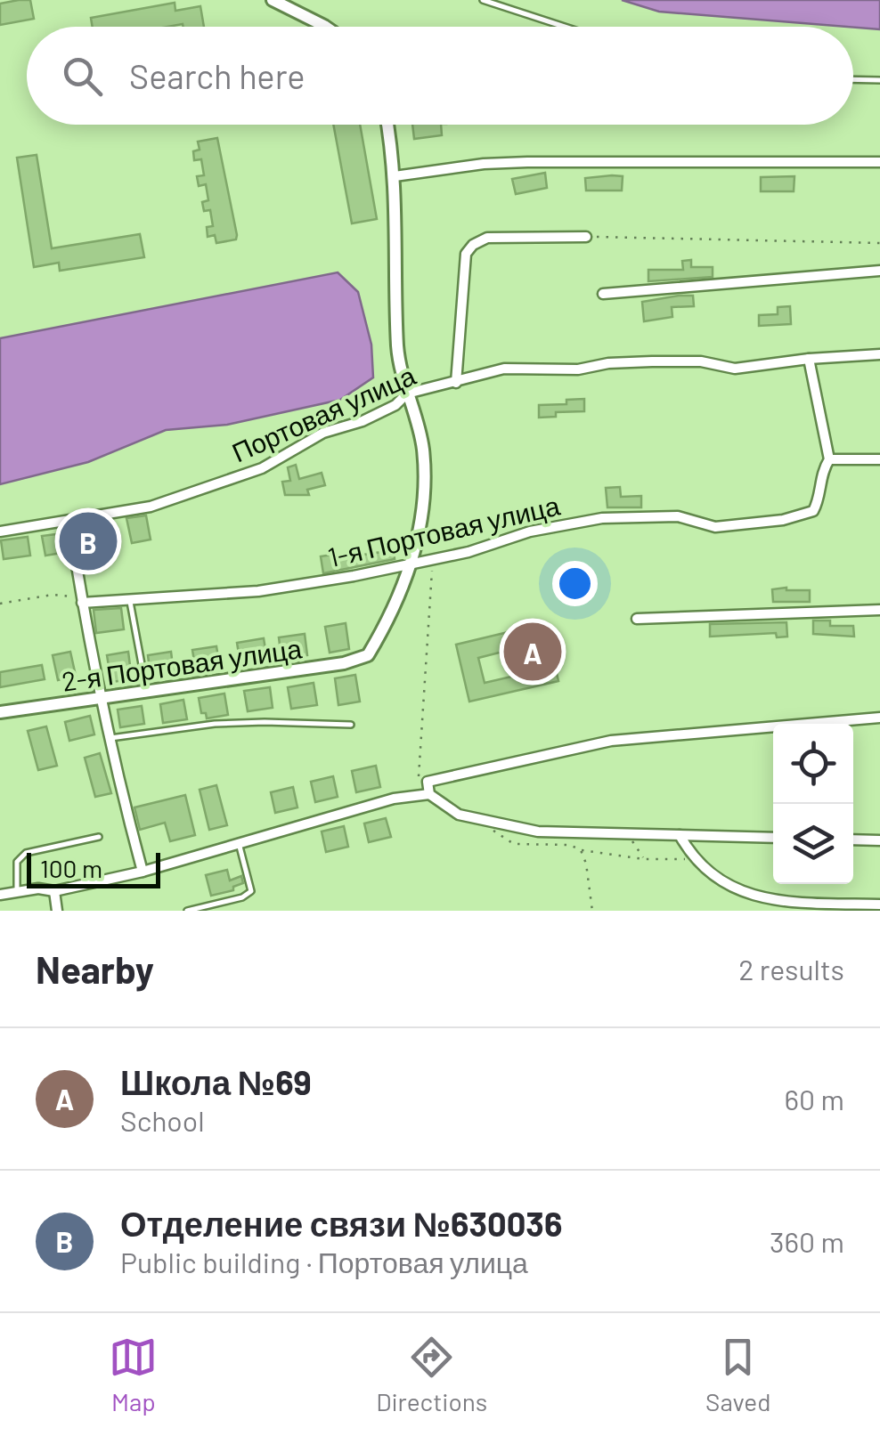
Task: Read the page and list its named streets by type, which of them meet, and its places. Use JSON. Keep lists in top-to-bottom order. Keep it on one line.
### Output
{"streets":{"street":["Портовая улица","1-я Портовая улица","2-я Портовая улица"]},"crossings":[["1-я Портовая улица","2-я Портовая улица"]],"scale_bar":"100 m","page":{"search":"Search here","pins":["B","A"],"scale":"100 m","heading":["Nearby","2 results"],"list":[{"mark":"A","name":"Школа №69","note":"School","value":"60 m"},{"mark":"B","name":"Отделение связи №630036","note":"Public building · Портовая улица","value":"360 m"}],"nav":["Map","Directions","Saved"]}}
